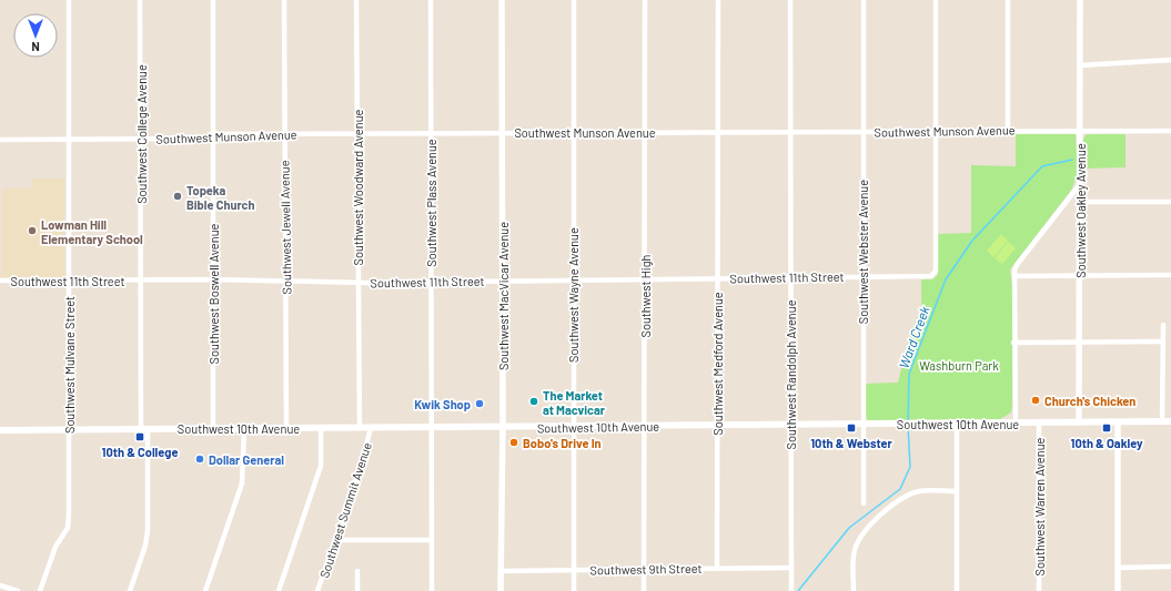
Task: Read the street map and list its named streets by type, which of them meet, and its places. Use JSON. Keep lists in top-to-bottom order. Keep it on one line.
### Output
{"streets":{"main road":["Southwest 10th Avenue"],"street":["Southwest Munson Avenue","Southwest College Avenue","Southwest Woodward Avenue","Southwest Plass Avenue","Southwest Oakley Avenue","Southwest Jewell Avenue","Southwest Webster Avenue","Southwest 11th Street","Southwest Boswell Avenue","Southwest Wayne Avenue","Southwest MacVicar Avenue","Southwest High","Southwest Medford Avenue","Southwest Mulvane Street","Southwest Randolph Avenue","Southwest Warren Avenue","Southwest Summit Avenue","Southwest 9th Street"]},"crossings":[["Southwest Munson Avenue","Southwest College Avenue"],["Southwest Munson Avenue","Southwest Woodward Avenue"],["Southwest Munson Avenue","Southwest Plass Avenue"],["Southwest Munson Avenue","Southwest Oakley Avenue"],["Southwest Munson Avenue","Southwest Jewell Avenue"],["Southwest Munson Avenue","Southwest Webster Avenue"],["Southwest Munson Avenue","Southwest 11th Street"],["Southwest Munson Avenue","Southwest Boswell Avenue"],["Southwest Munson Avenue","Southwest Wayne Avenue"],["Southwest Munson Avenue","Southwest MacVicar Avenue"],["Southwest Munson Avenue","Southwest High"],["Southwest Munson Avenue","Southwest Medford Avenue"],["Southwest Munson Avenue","Southwest Mulvane Street"],["Southwest Munson Avenue","Southwest Randolph Avenue"],["Southwest College Avenue","Southwest 11th Street"],["Southwest College Avenue","Southwest 10th Avenue"],["Southwest Woodward Avenue","Southwest 11th Street"],["Southwest Woodward Avenue","Southwest 10th Avenue"],["Southwest Plass Avenue","Southwest 11th Street"],["Southwest Plass Avenue","Southwest 10th Avenue"],["Southwest Oakley Avenue","Southwest 10th Avenue"],["Southwest Jewell Avenue","Southwest 11th Street"],["Southwest Jewell Avenue","Southwest 10th Avenue"],["Southwest Webster Avenue","Southwest 11th Street"],["Southwest Webster Avenue","Southwest 10th Avenue"],["Southwest 11th Street","Southwest Boswell Avenue"],["Southwest 11th Street","Southwest Wayne Avenue"],["Southwest 11th Street","Southwest MacVicar Avenue"],["Southwest 11th Street","Southwest High"],["Southwest 11th Street","Southwest Medford Avenue"],["Southwest 11th Street","Southwest Mulvane Street"],["Southwest 11th Street","Southwest Randolph Avenue"],["Southwest Boswell Avenue","Southwest 10th Avenue"],["Southwest Wayne Avenue","Southwest 10th Avenue"],["Southwest Wayne Avenue","Southwest 9th Street"],["Southwest MacVicar Avenue","Southwest 10th Avenue"],["Southwest MacVicar Avenue","Southwest 9th Street"],["Southwest High","Southwest 10th Avenue"],["Southwest High","Southwest 9th Street"],["Southwest Medford Avenue","Southwest 10th Avenue"],["Southwest Medford Avenue","Southwest 9th Street"],["Southwest Mulvane Street","Southwest 10th Avenue"],["Southwest Randolph Avenue","Southwest 10th Avenue"],["Southwest Randolph Avenue","Southwest 9th Street"],["Southwest 10th Avenue","Southwest Warren Avenue"],["Southwest 10th Avenue","Southwest Summit Avenue"]],"water":["Ward Creek"],"parks":["Washburn Park"],"places":{"other":["Topeka Bible Church","Lowman Hill Elementary School","Church's Chicken","The Market at Macvicar","Kwik Shop","Bobo's Drive In","Dollar General"],"transit":["10th & Webster","10th & Oakley","10th & College"]},"north":"bottom"}
